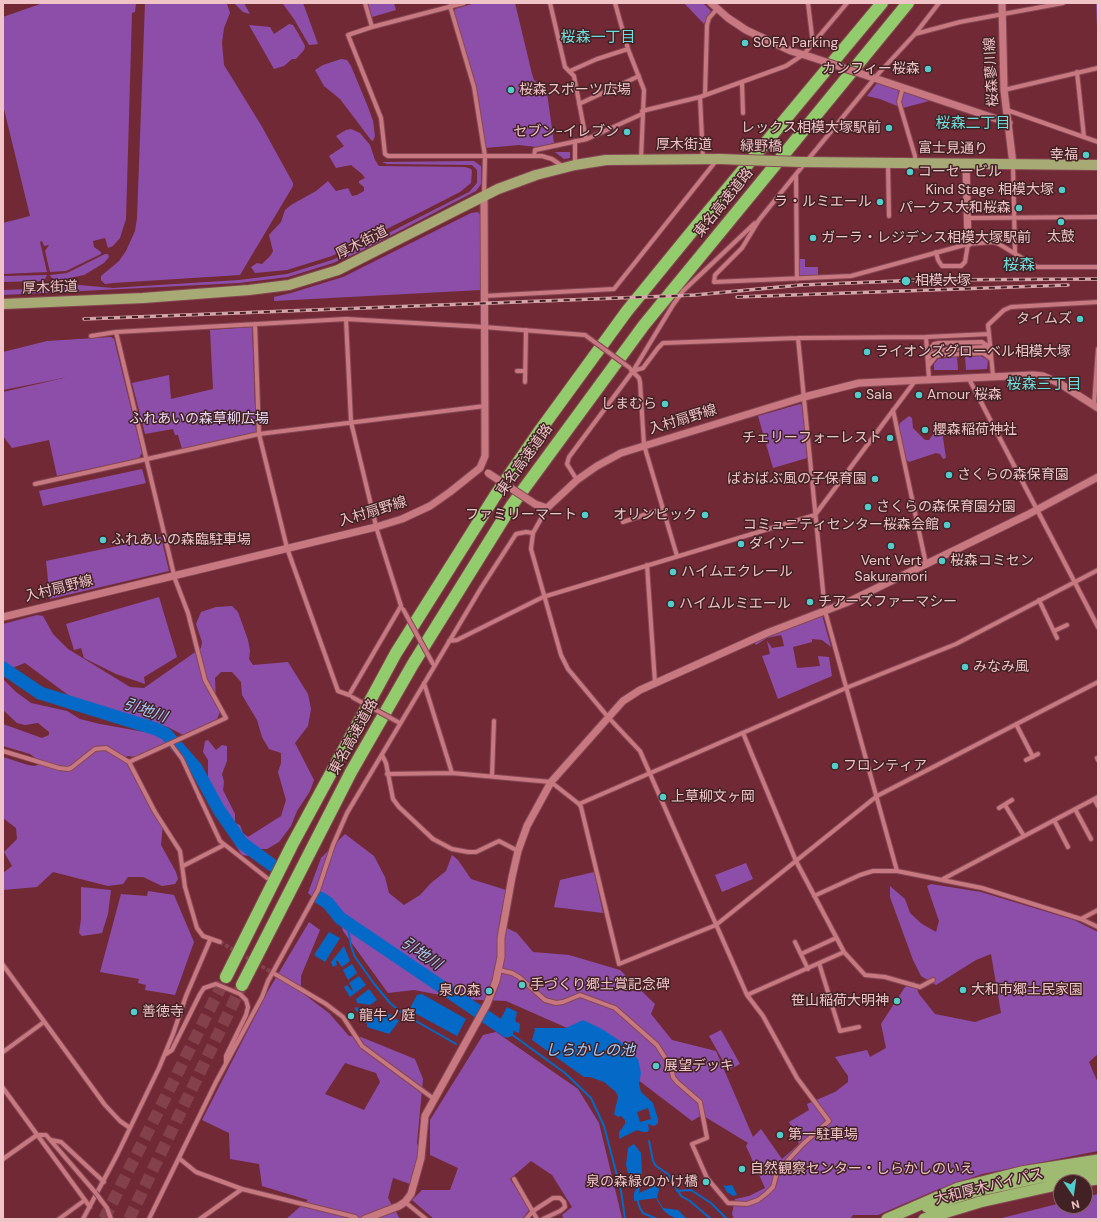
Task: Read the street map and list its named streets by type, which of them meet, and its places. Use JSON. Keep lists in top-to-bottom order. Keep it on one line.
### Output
{"streets":{"highway":["東名高速道路","大和厚木バイパス"],"main road":["厚木街道","緑野橋","富士見通り"],"street":["桜森蓼川線","入村扇野線"]},"crossings":[["桜森蓼川線","富士見通り"],["厚木街道","緑野橋"],["緑野橋","富士見通り"]],"districts":["桜森一丁目","桜森二丁目","桜森","桜森三丁目"],"water":["引地川","しらかしの池"],"parks":["ふれあいの森草柳広場"],"places":["SOFA Parking","カンフィー桜森","桜森スポーツ広場","レックス相模大塚駅前","セブン-イレブン","幸福","コーセービル","Kind Stage 相模大塚","ラ・ルミエール","パークス大和桜森","太鼓","ガーラ・レジデンス相模大塚駅前","相模大塚","タイムズ","ライオンズグローベル相模大塚","Sala","Amour 桜森","しまむら","櫻森稲荷神社","チェリーフォーレスト","さくらの森保育園","ばおばぶ風の子保育園","さくらの森保育園分園","ファミリーマート","オリンピック","コミュニティセンター桜森会館","ふれあいの森臨駐車場","ダイソー","Vent Vert Sakuramori","桜森コミセン","ハイムエクレール","チアーズファーマシー","ハイムルミエール","みなみ風","フロンティア","上草柳文ヶ岡","手づくり郷土賞記念碑","大和市郷土民家園","泉の森","笹山稲荷大明神","善徳寺","龍牛ノ庭","展望デッキ","第一駐車場","自然観察センター・しらかしのいえ","泉の森緑のかけ橋"],"north":"bottom"}
